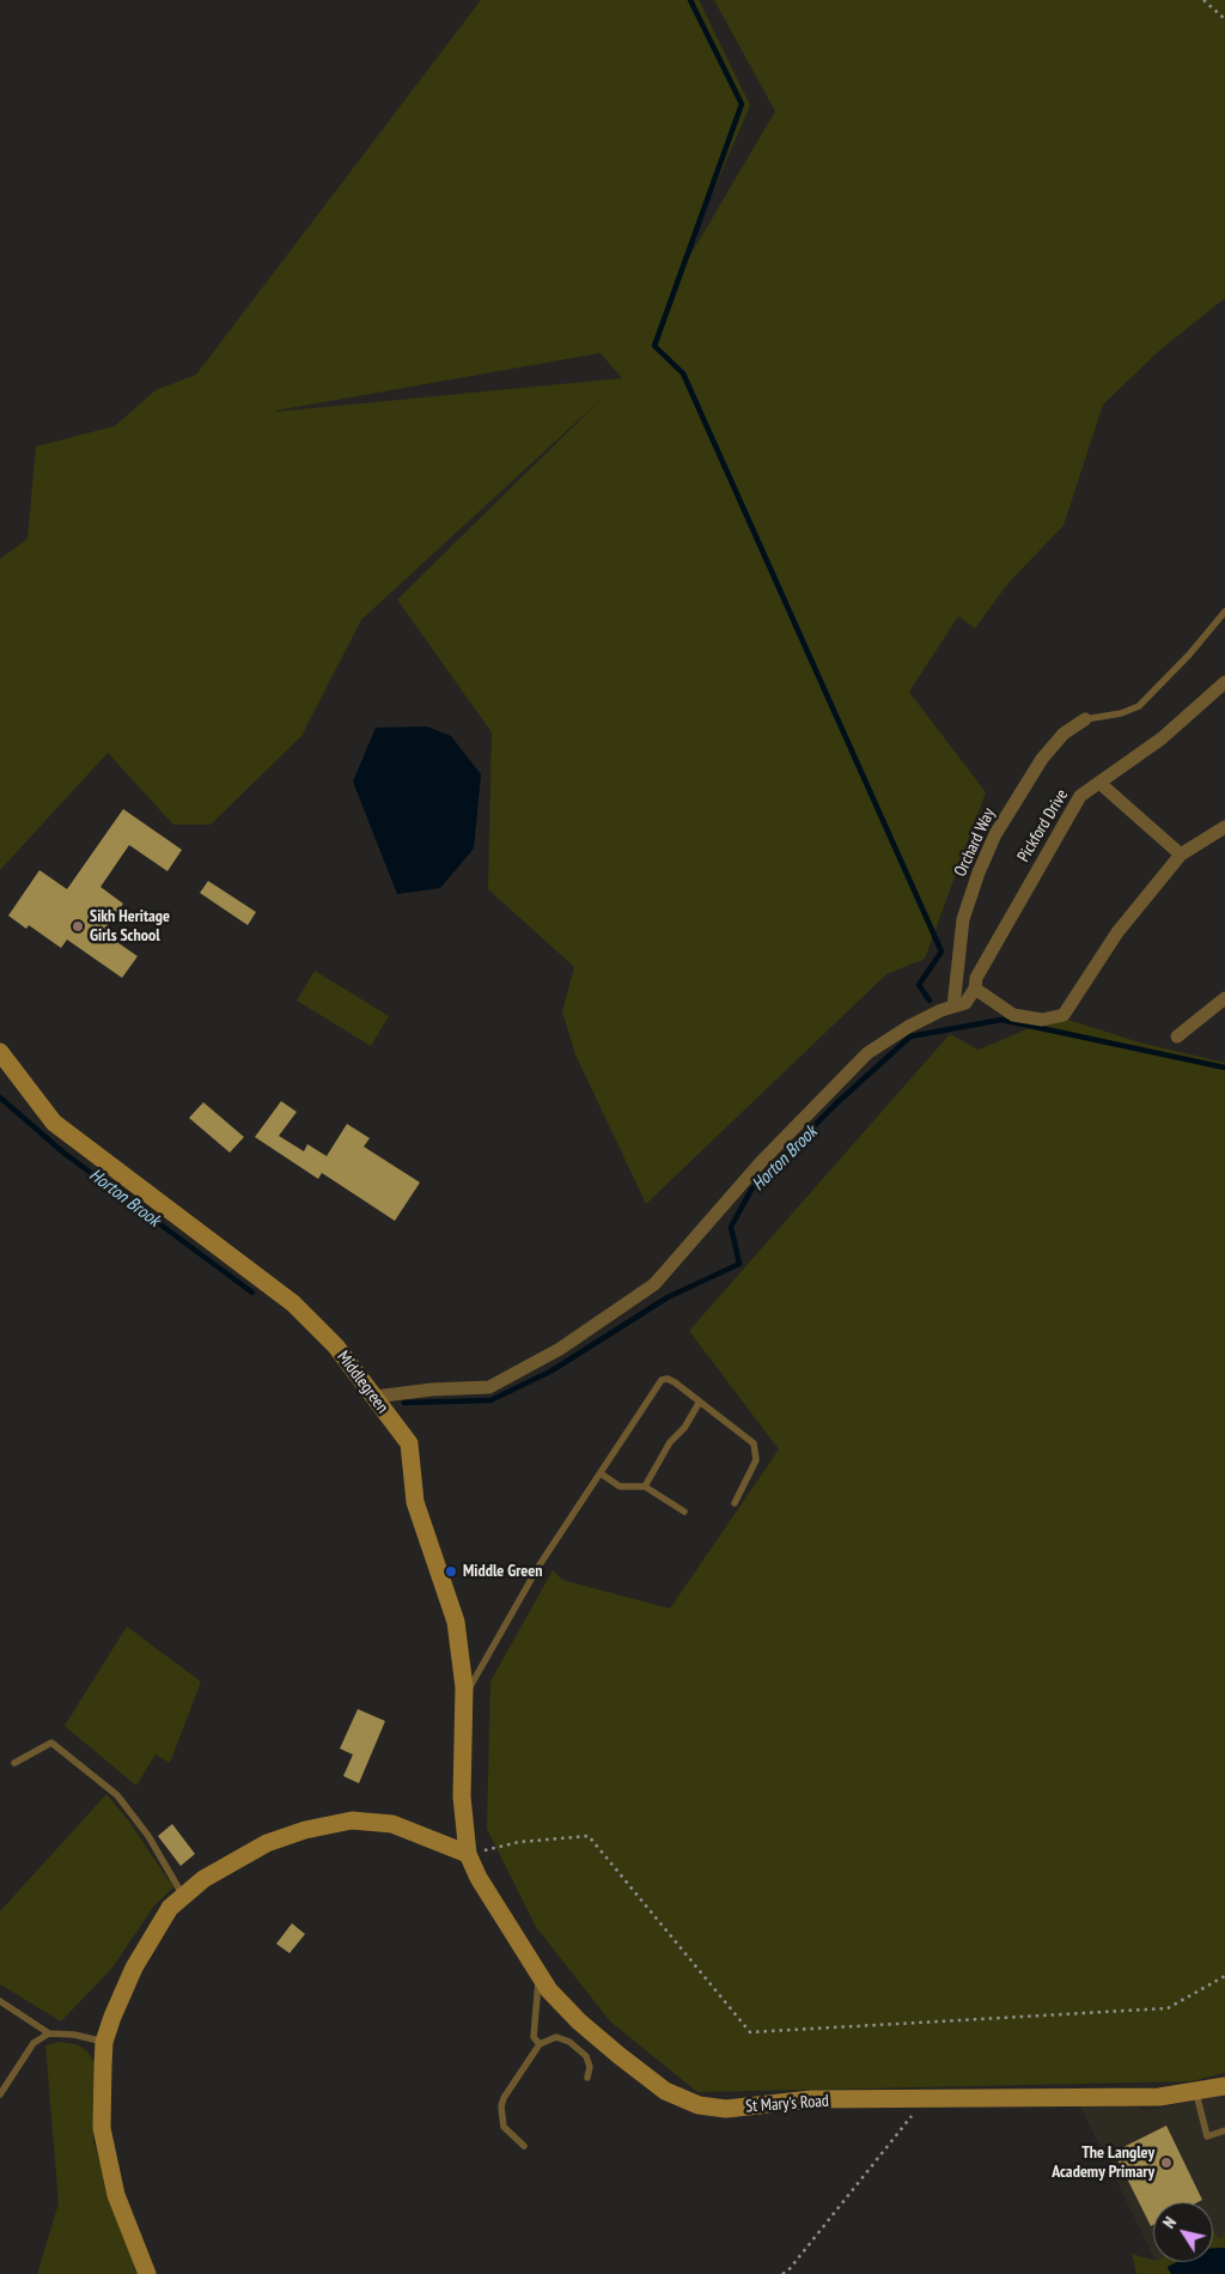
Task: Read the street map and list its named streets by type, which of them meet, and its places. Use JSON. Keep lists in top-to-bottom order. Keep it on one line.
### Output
{"streets":{"street":["Pickford Drive","Orchard Way","Middlegreen","St Mary's Road"]},"crossings":[["Pickford Drive","Orchard Way"],["Middlegreen","St Mary's Road"]],"water":["Horton Brook"],"places":["Sikh Heritage Girls School","Middle Green","The Langley Academy Primary"],"north":"top left"}
